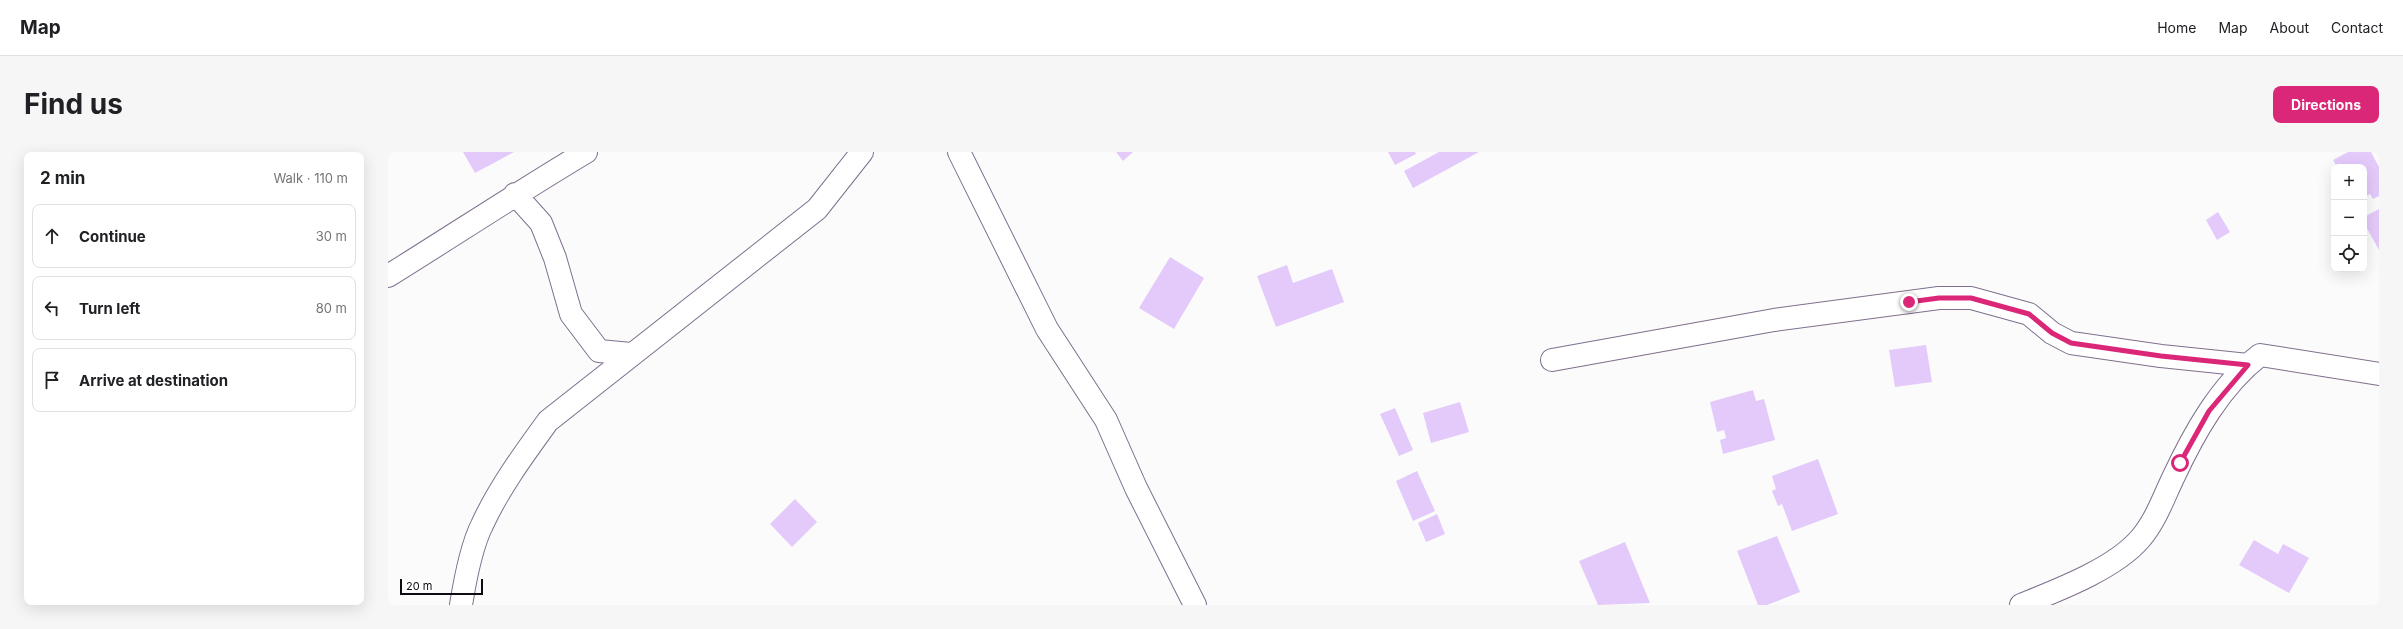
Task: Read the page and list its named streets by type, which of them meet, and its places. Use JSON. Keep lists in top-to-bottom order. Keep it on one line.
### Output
{"scale_bar":"20 m","page":{"header":"Map","nav":["Home","Map","About","Contact"],"buttons":"Directions","title":"Find us","heading":["2 min","Walk · 110 m"],"map_buttons":["+","−"],"list":[["Continue","30 m"],["Turn left","80 m"],"Arrive at destination"],"scale":"20 m"}}
